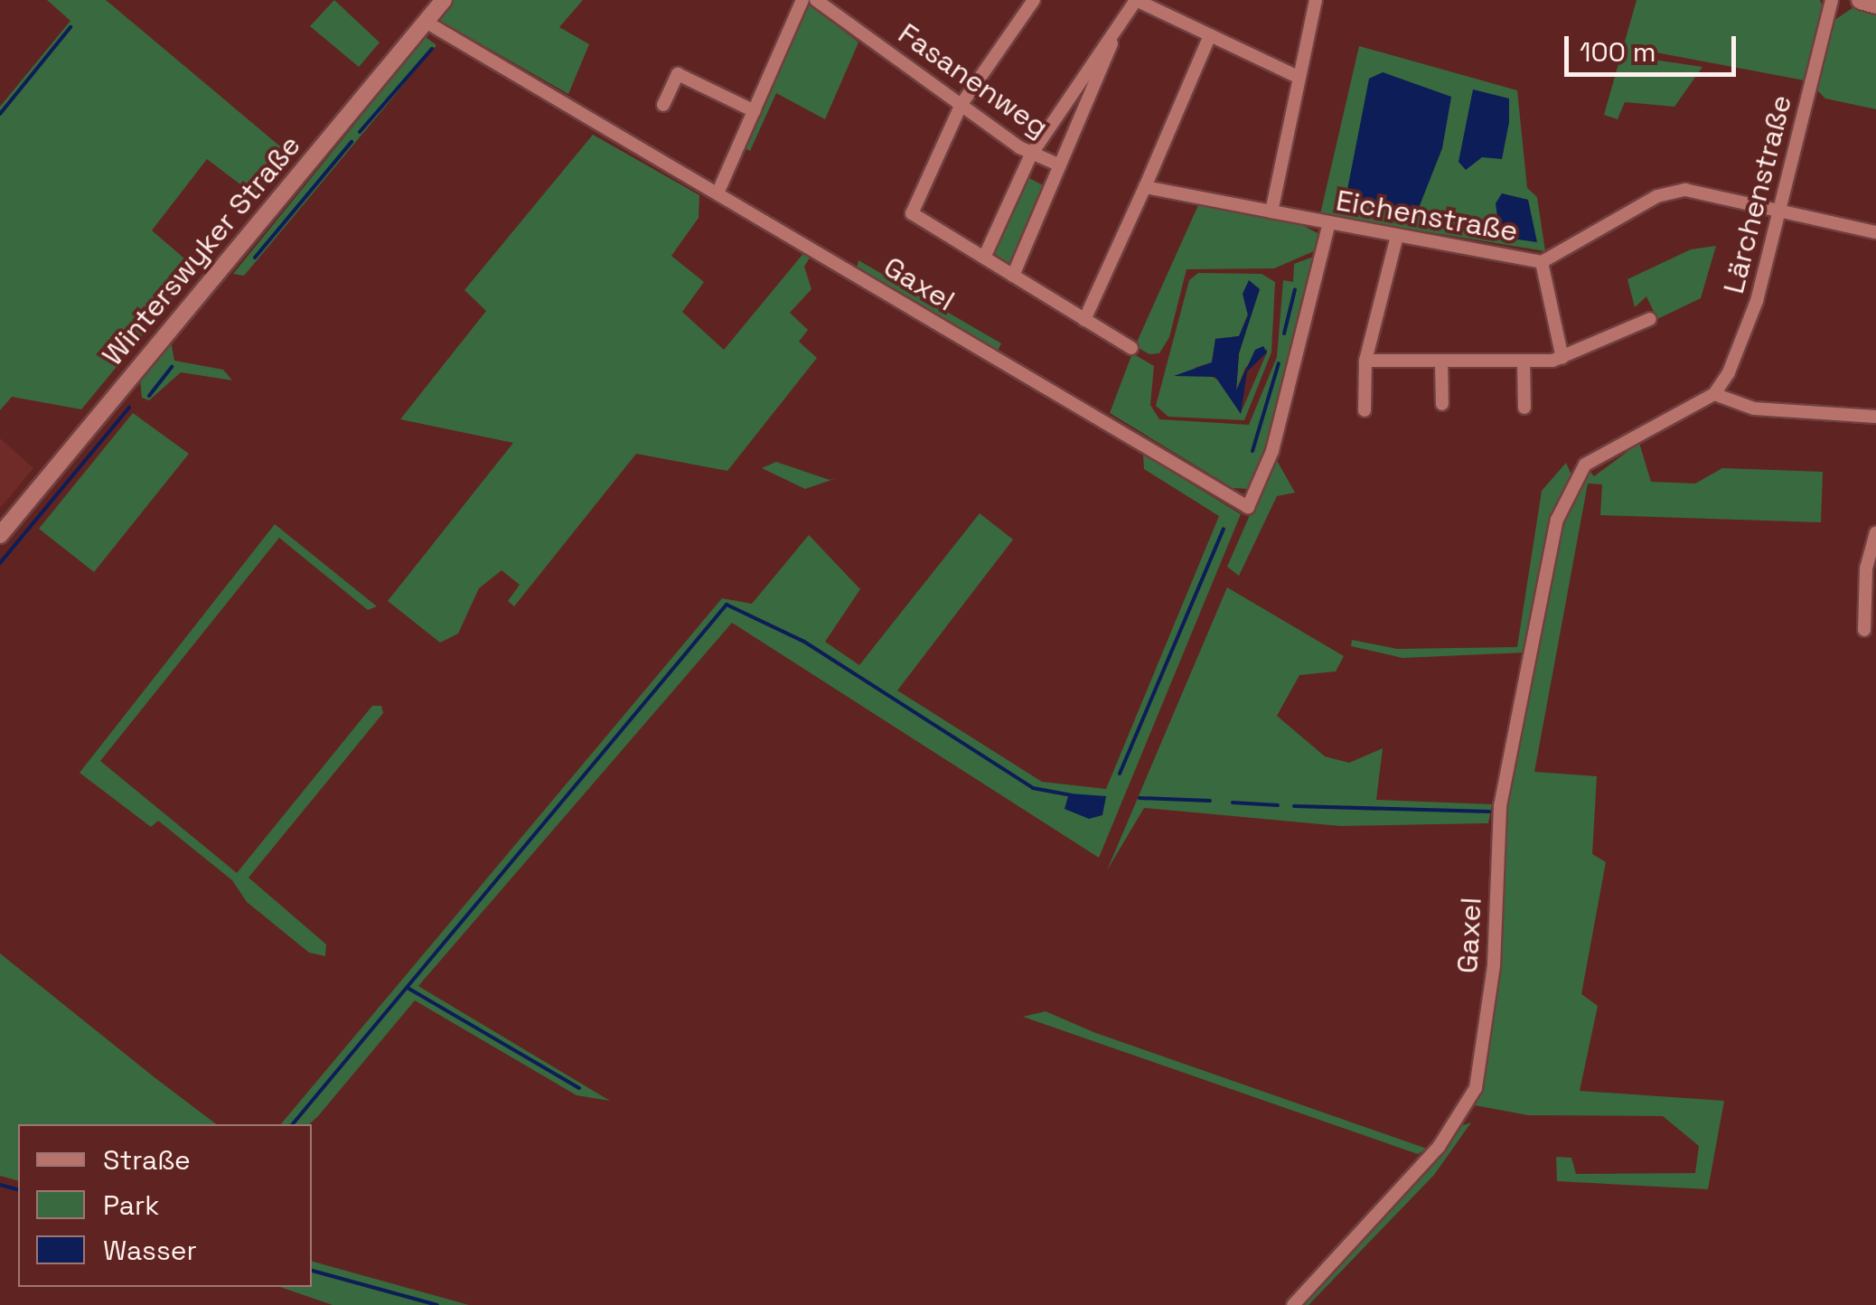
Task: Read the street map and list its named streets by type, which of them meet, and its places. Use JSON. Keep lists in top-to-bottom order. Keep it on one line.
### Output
{"streets":{"street":["Fasanenweg","Lärchenstraße","Eichenstraße","Winterswyker Straße","Gaxel"]},"crossings":[["Lärchenstraße","Eichenstraße"],["Lärchenstraße","Gaxel"],["Eichenstraße","Gaxel"],["Winterswyker Straße","Gaxel"]],"legend":["Straße","Park","Wasser"],"scale_bar":"100 m"}
